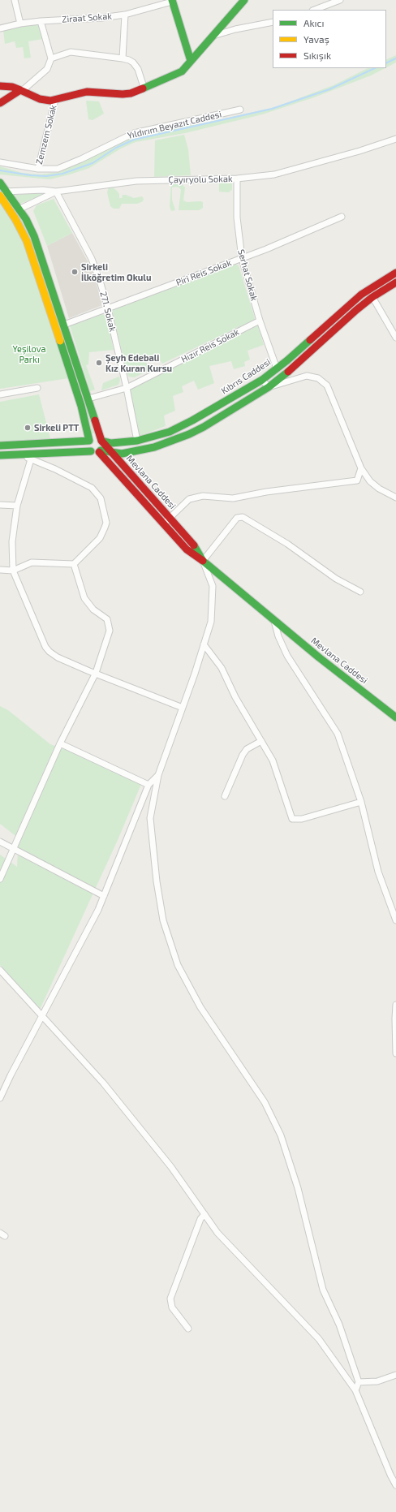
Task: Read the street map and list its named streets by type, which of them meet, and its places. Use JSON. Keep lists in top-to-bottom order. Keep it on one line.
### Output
{"streets":{"street":["Ziraat Sokak","Yıldırım Beyazıt Caddesi","Zemzem Sokak","Çayıryolu Sokak","Piri Reis Sokak","Serhat Sokak","271. Sokak","Hızır Reis Sokak","Kıbrıs Caddesi","Mevlana Caddesi"]},"crossings":[["Yıldırım Beyazıt Caddesi","Zemzem Sokak"],["Çayıryolu Sokak","Serhat Sokak"],["Çayıryolu Sokak","271. Sokak"],["Çayıryolu Sokak","Mevlana Caddesi"],["Piri Reis Sokak","Serhat Sokak"],["Piri Reis Sokak","271. Sokak"],["Piri Reis Sokak","Mevlana Caddesi"],["Serhat Sokak","Hızır Reis Sokak"],["Serhat Sokak","Kıbrıs Caddesi"],["271. Sokak","Hızır Reis Sokak"],["271. Sokak","Kıbrıs Caddesi"],["Hızır Reis Sokak","Mevlana Caddesi"],["Kıbrıs Caddesi","Mevlana Caddesi"]],"parks":["Yeşilova Parkı"],"places":["Sirkeli İlköğretim Okulu","Şeyh Edebali Kız Kuran Kursu","Sirkeli PTT"],"legend":["Akıcı","Yavaş","Sıkışık"]}
